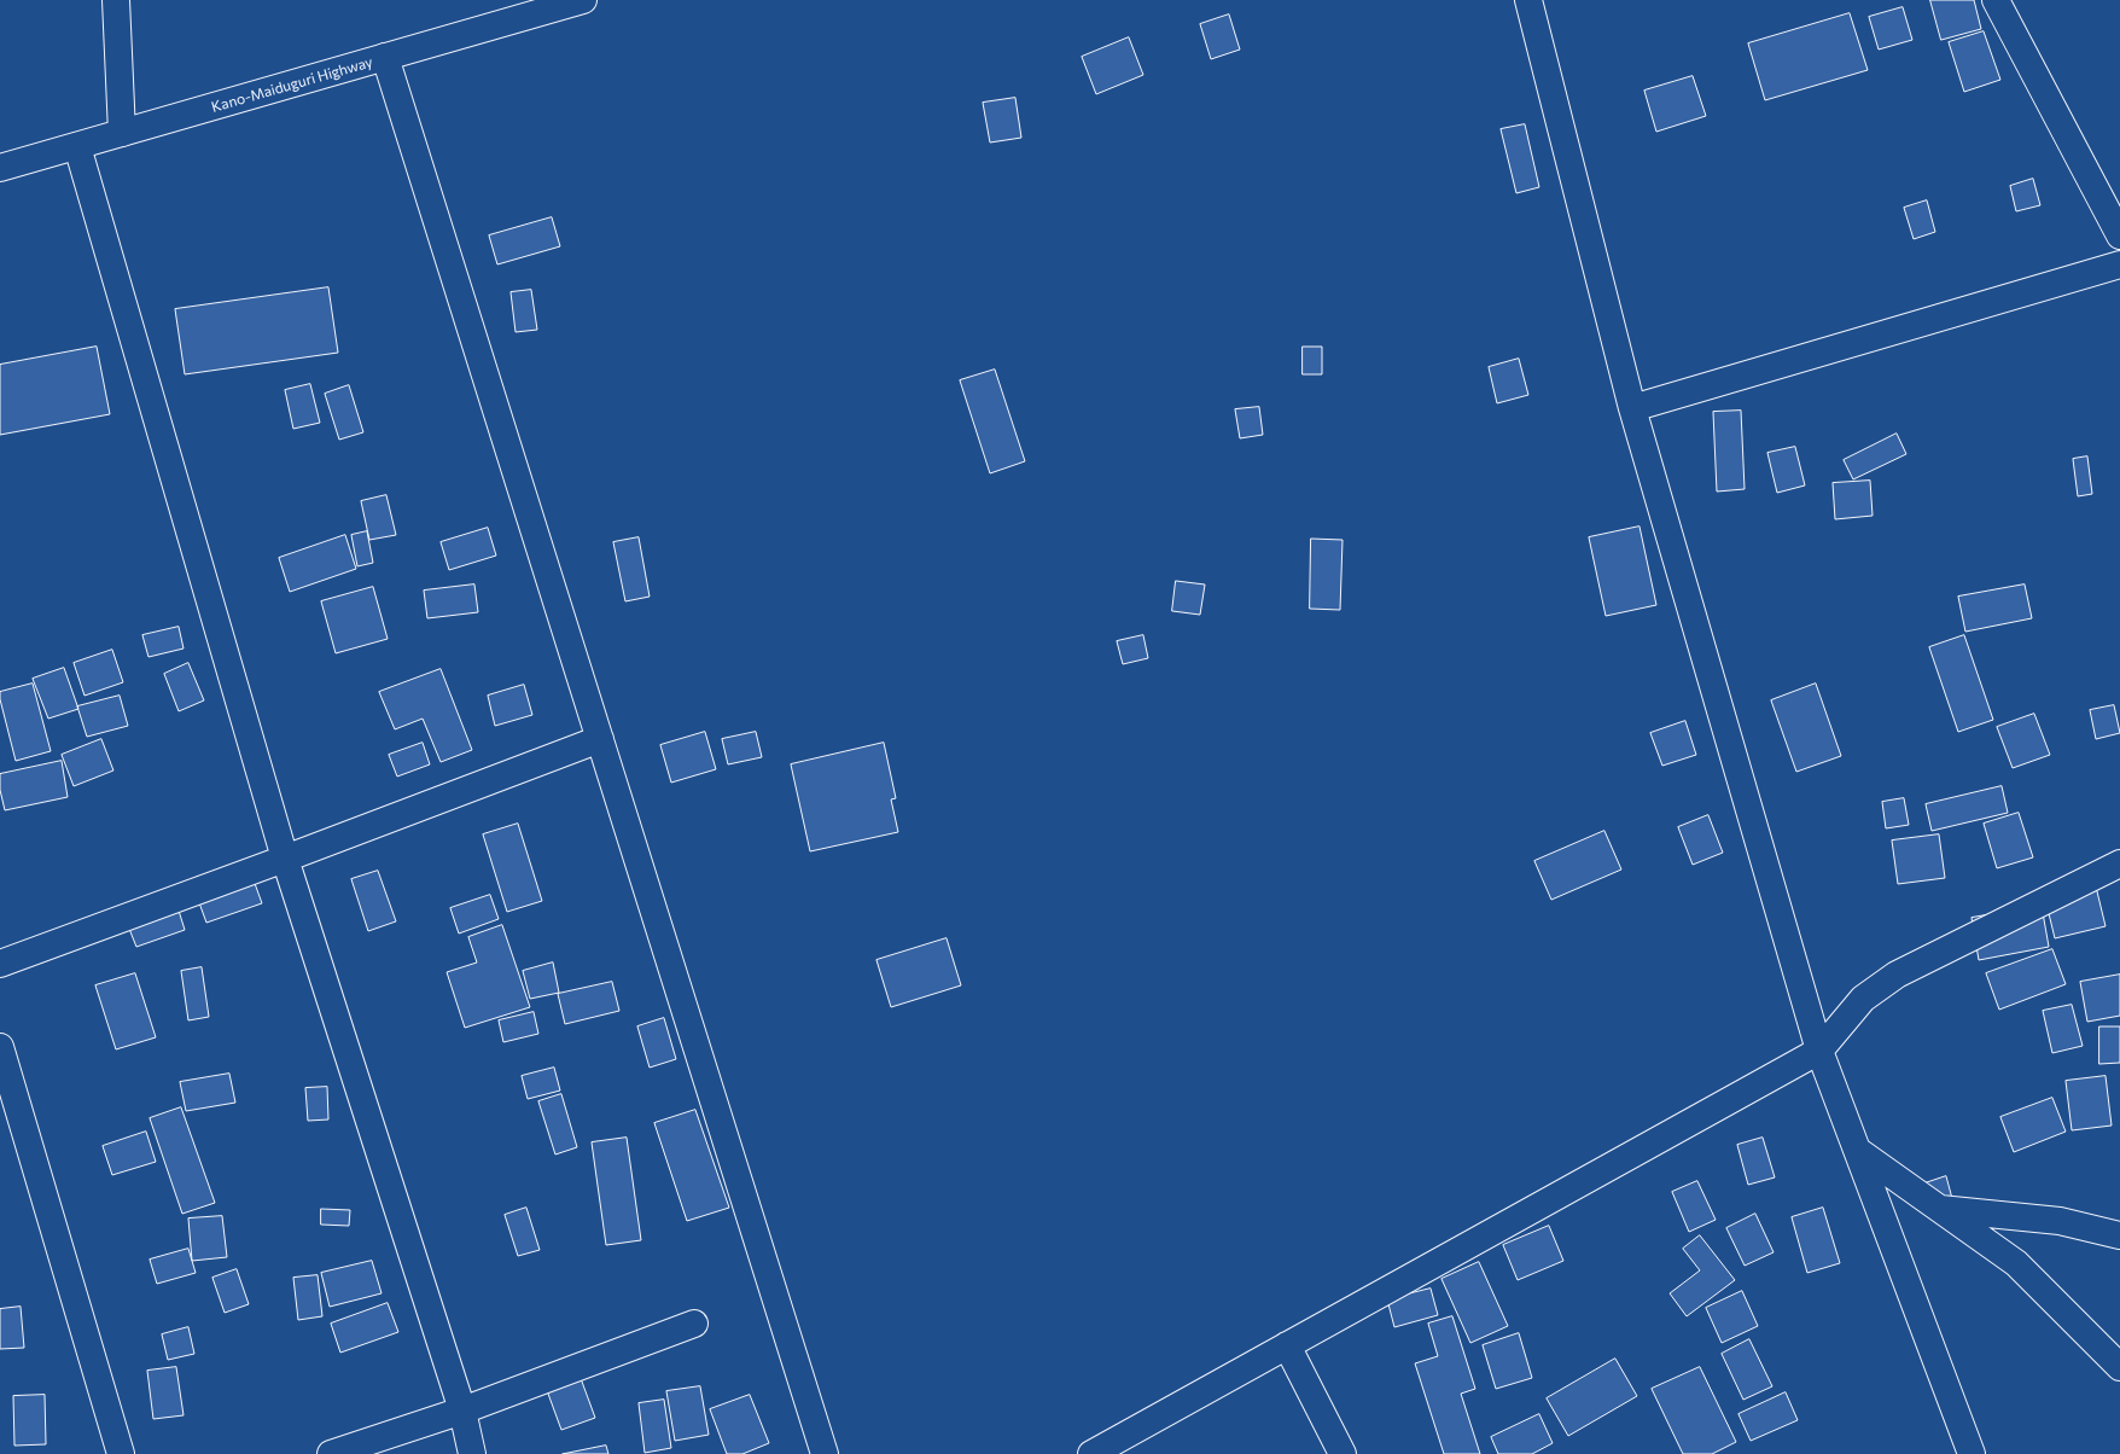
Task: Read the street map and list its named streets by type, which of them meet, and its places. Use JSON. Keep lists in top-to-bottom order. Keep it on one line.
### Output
{"streets":{"main road":["Kano-Maiduguri Highway"]}}
